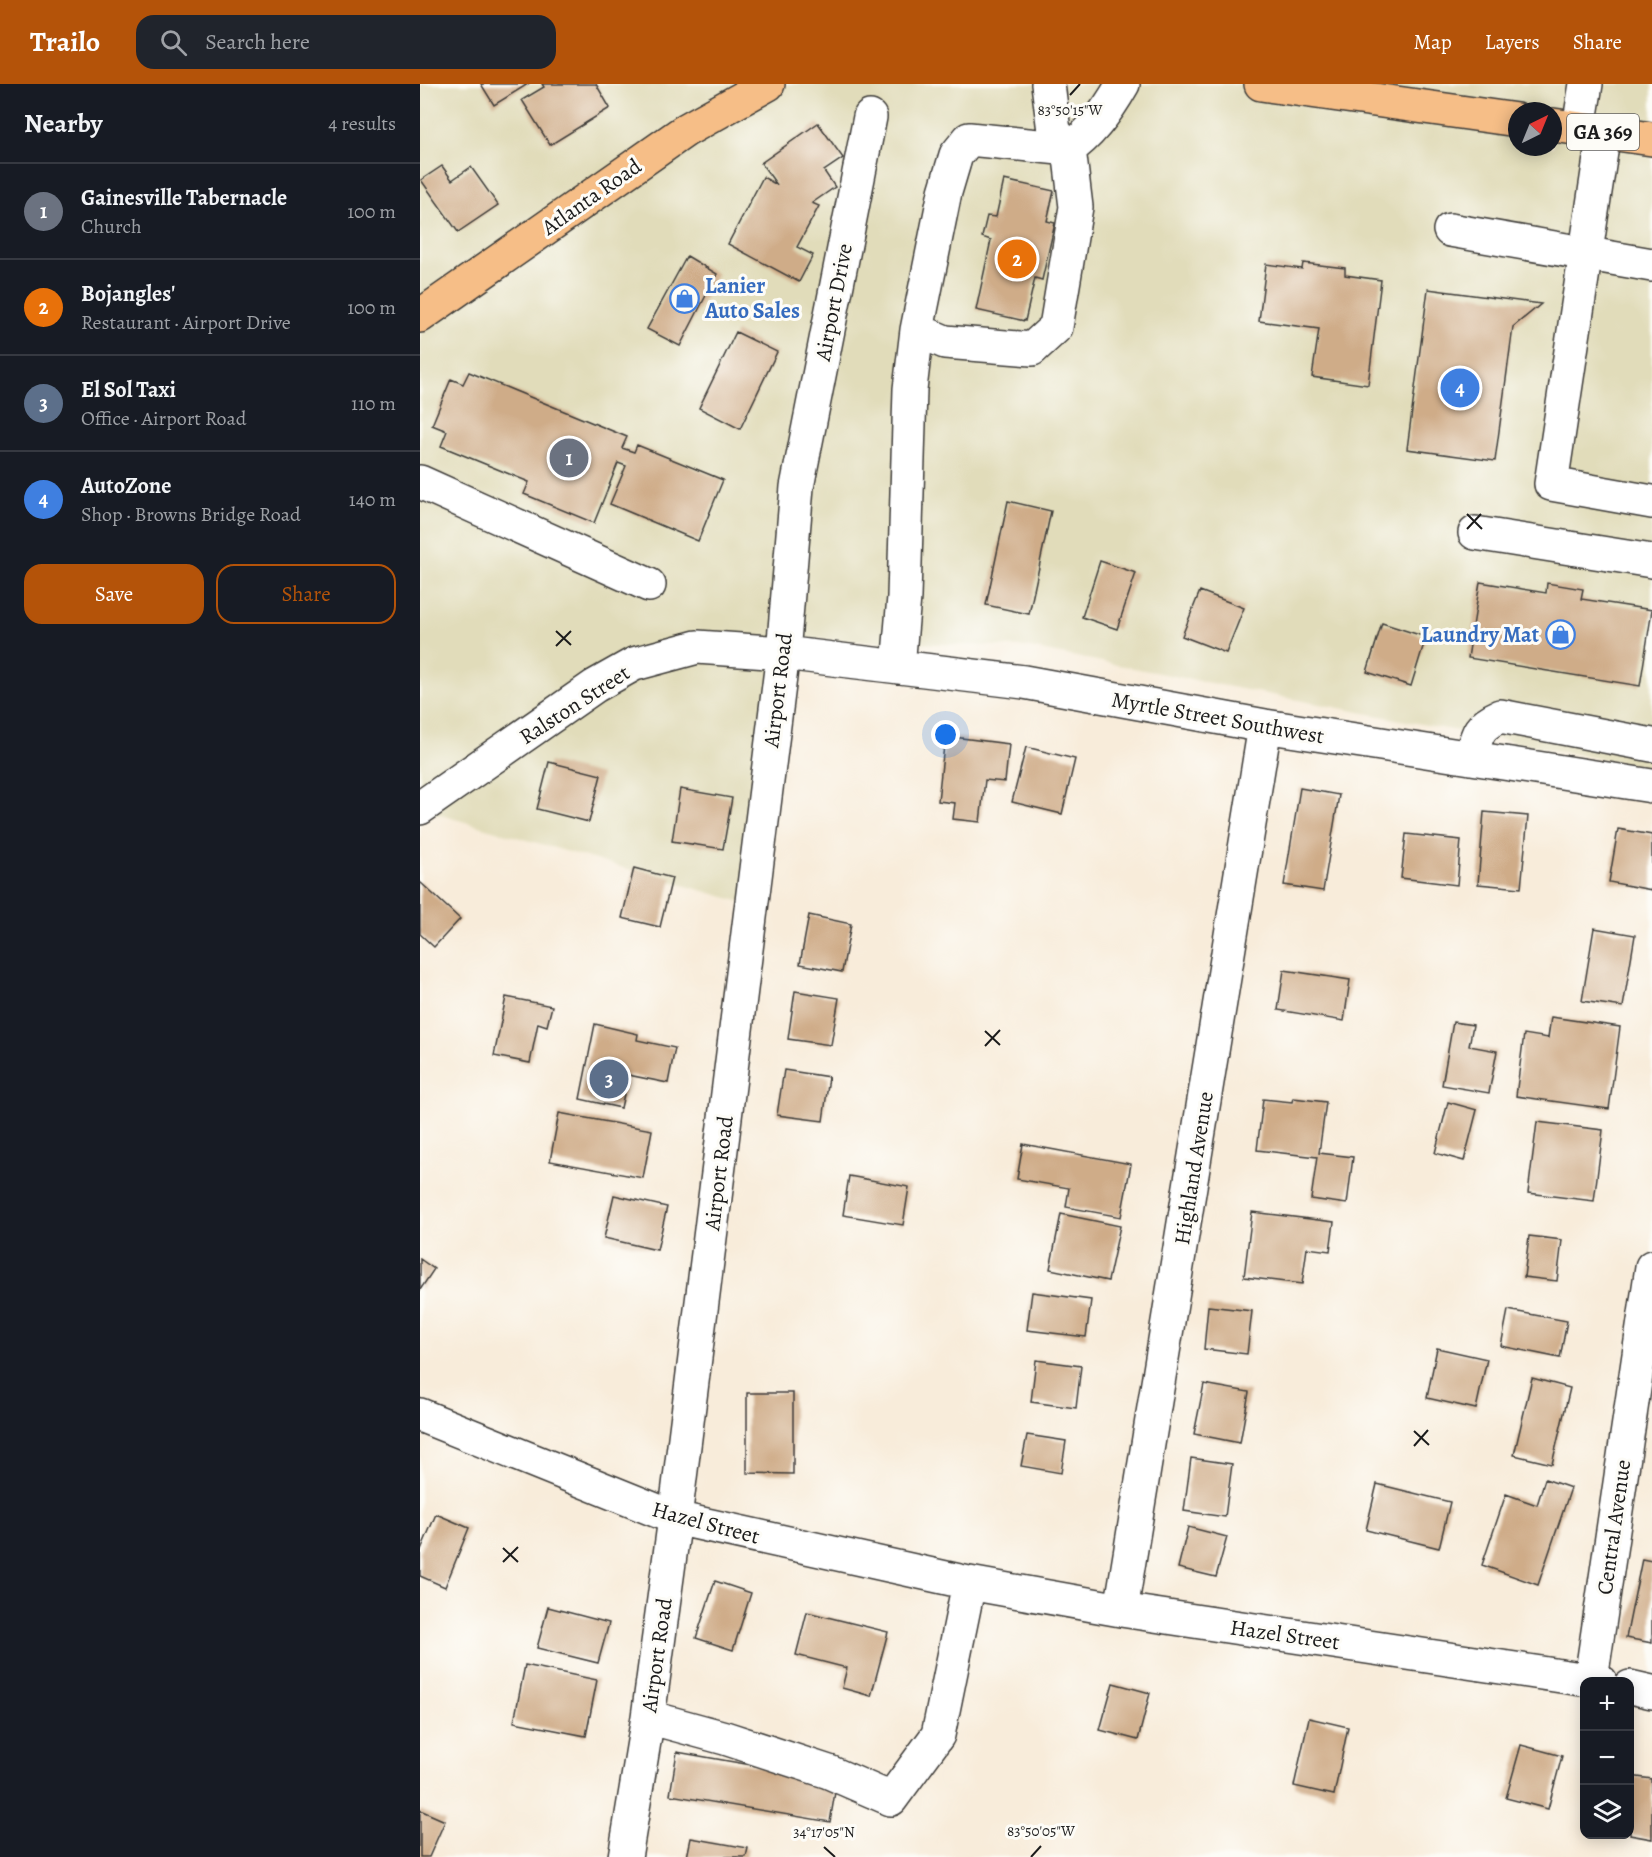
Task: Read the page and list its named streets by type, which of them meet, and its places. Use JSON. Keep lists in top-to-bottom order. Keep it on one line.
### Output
{"streets":{"main road":["GA 369","Atlanta Road"],"street":["Airport Drive","Airport Road","Ralston Street","Myrtle Street Southwest","Highland Avenue","Hazel Street","Central Avenue"]},"crossings":[["Airport Drive","Airport Road"],["Airport Road","Ralston Street"],["Airport Road","Myrtle Street Southwest"],["Airport Road","Hazel Street"],["Ralston Street","Myrtle Street Southwest"],["Myrtle Street Southwest","Highland Avenue"],["Highland Avenue","Hazel Street"]],"places":{"shop":["Lanier Auto Sales","Laundry Mat"]},"north":"top right","page":{"header":"Trailo","search":"Search here","nav":["Map","Layers","Share"],"heading":["Nearby","4 results"],"list":[{"mark":"1","name":"Gainesville Tabernacle","note":"Church","value":"100 m"},{"mark":"2","name":"Bojangles'","note":"Restaurant · Airport Drive","value":"100 m"},{"mark":"3","name":"El Sol Taxi","note":"Office · Airport Road","value":"110 m"},{"mark":"4","name":"AutoZone","note":"Shop · Browns Bridge Road","value":"140 m"}],"pins":["2","4","1","3"],"buttons":["Save","Share"],"map_buttons":["+","−"]},"coordinates":["83°50'15\"W","83°50'05\"W","34°17'05\"N"]}
